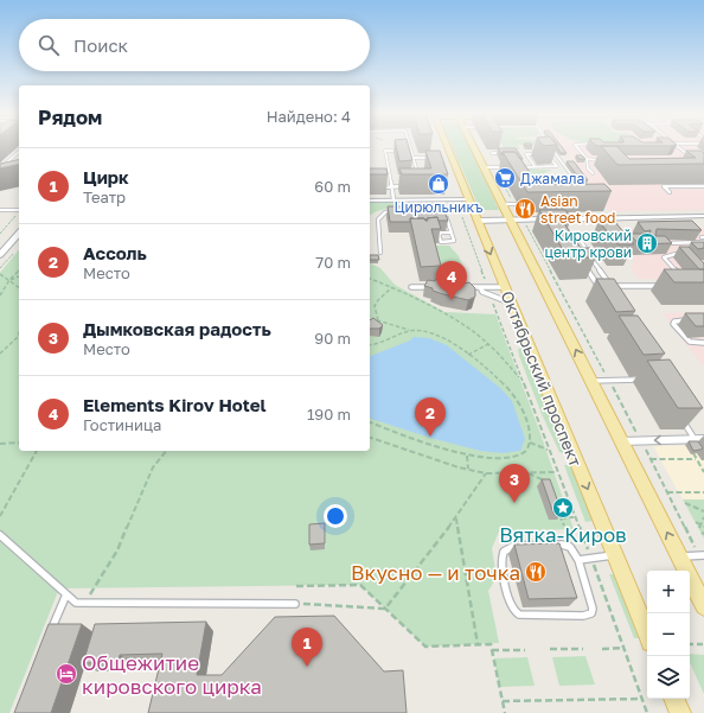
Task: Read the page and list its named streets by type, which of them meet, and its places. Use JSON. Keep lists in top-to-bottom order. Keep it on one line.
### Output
{"streets":{"main road":["Октябрьский проспект"]},"places":{"supermarket":["Джамала"],"shop":["Цирюльникъ"],"restaurant":["Asian street food","Вкусно — и точка"],"building":["Кировский центр крови"],"place":["Вятка-Киров"],"hotel":["Общежитие кировского цирка"]},"page":{"search":"Поиск","heading":["Рядом","Найдено: 4"],"list":[{"mark":"1","name":"Цирк","note":"Театр","value":"60 m"},{"mark":"2","name":"Ассоль","note":"Место","value":"70 m"},{"mark":"3","name":"Дымковская радость","note":"Место","value":"90 m"},{"mark":"4","name":"Elements Kirov Hotel","note":"Гостиница","value":"190 m"}],"pins":["4","2","3","1"],"map_buttons":["+","−"]}}
